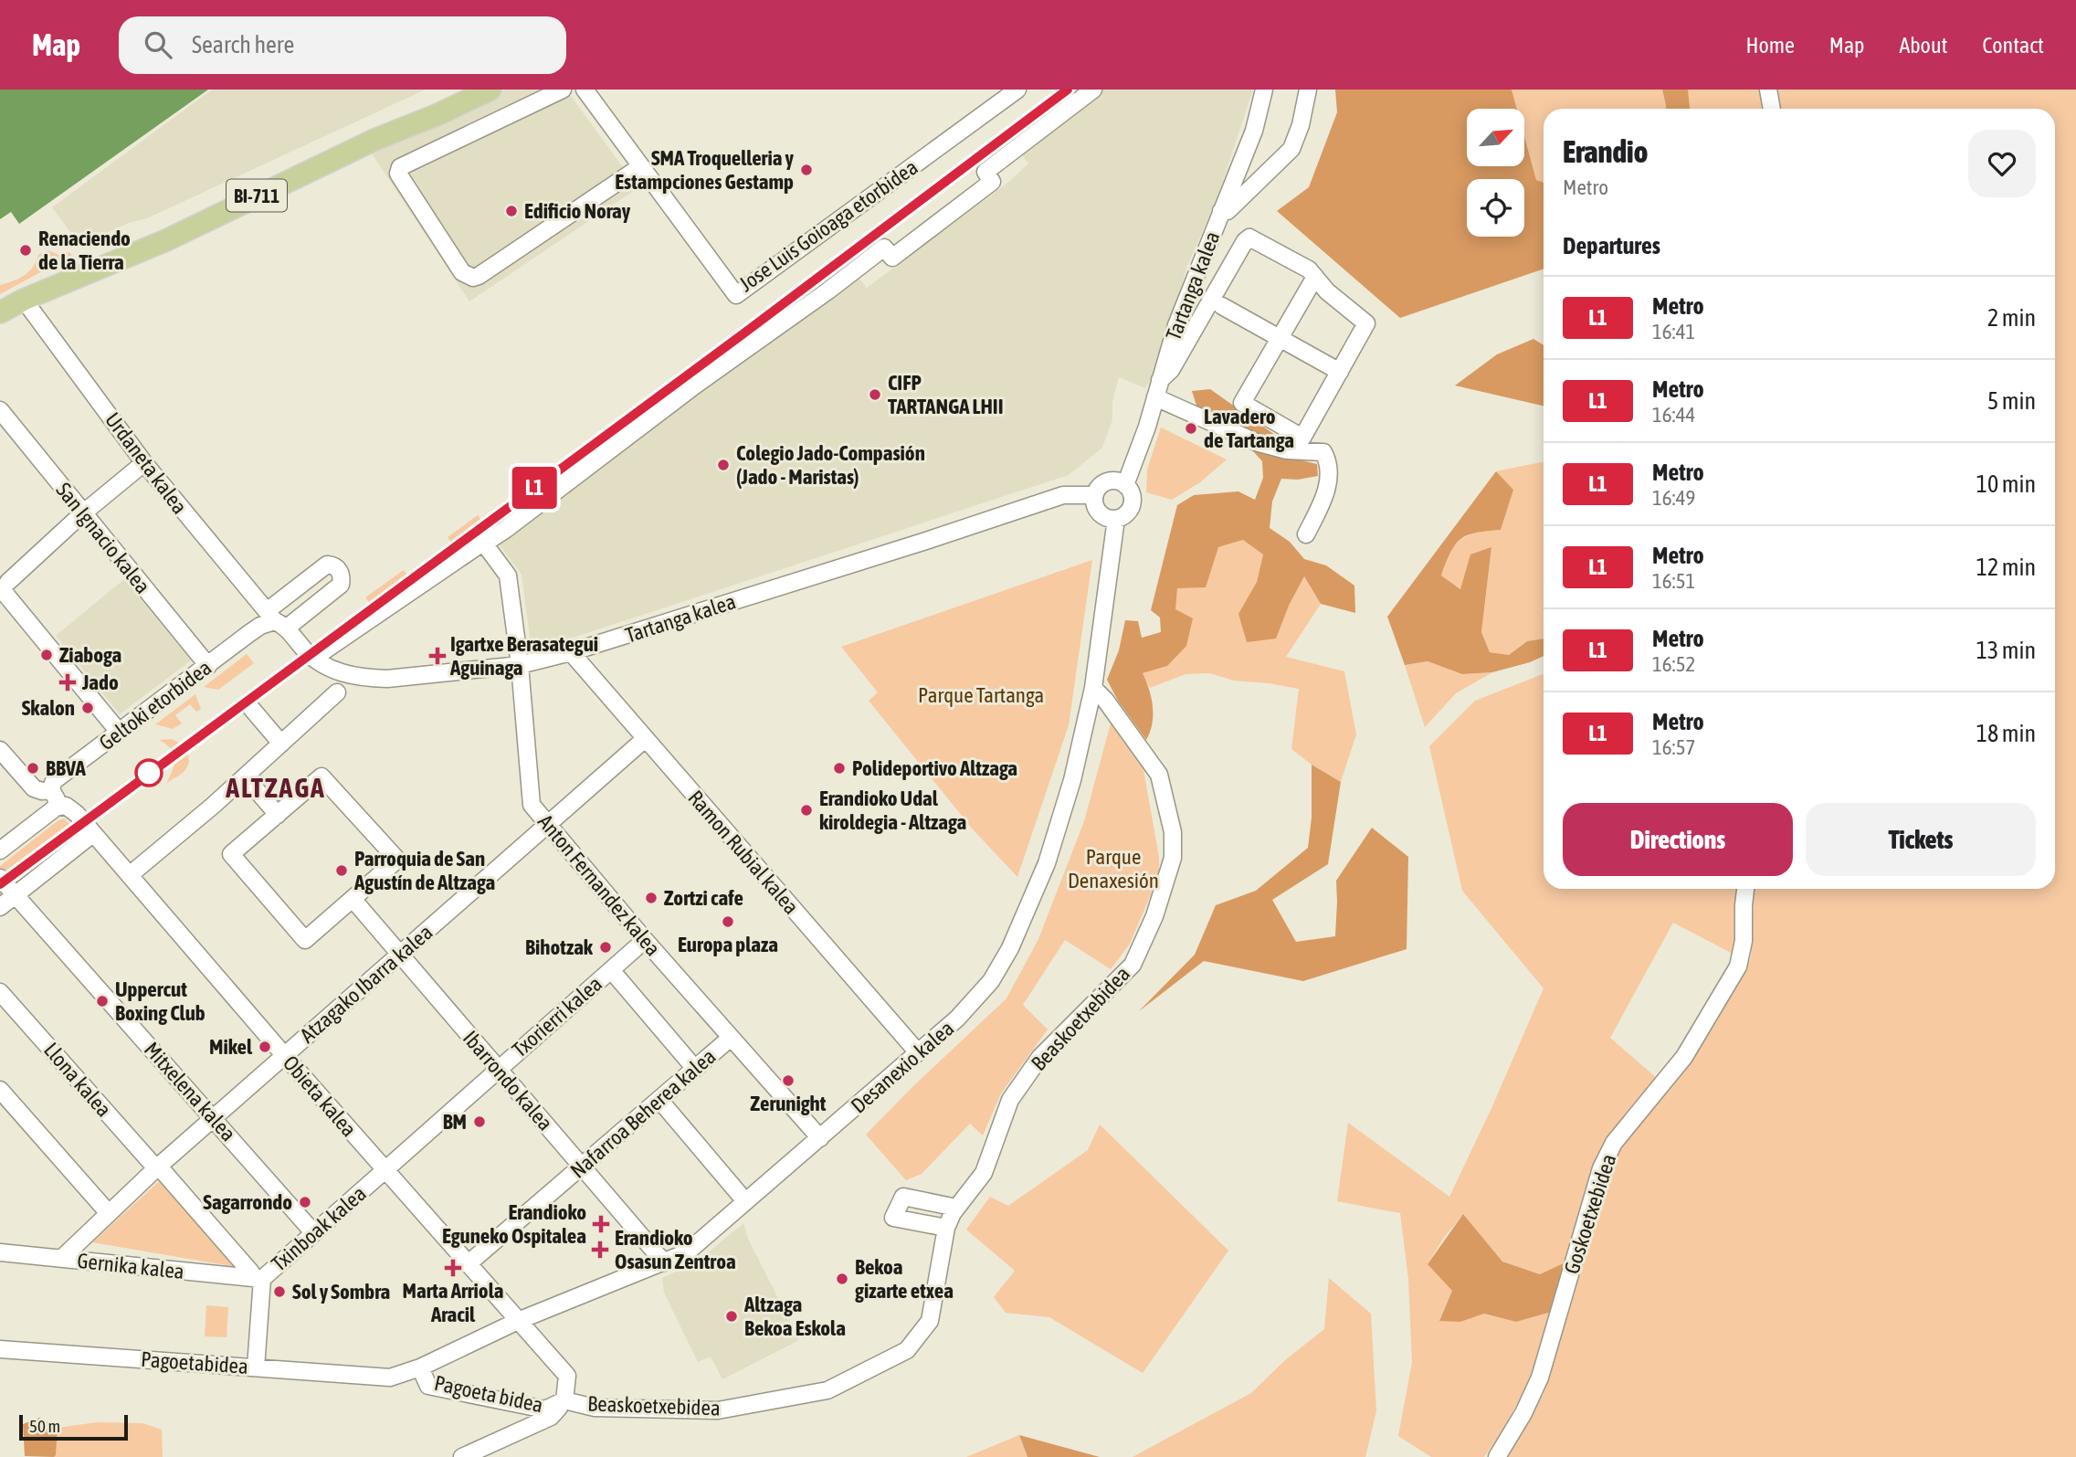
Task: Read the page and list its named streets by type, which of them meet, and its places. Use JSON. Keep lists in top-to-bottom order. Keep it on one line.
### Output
{"streets":{"main road":["BI-711"],"street":["Jose Luis Goioaga etorbidea","Tartanga kalea","Urdaneta kalea","San Ignacio kalea","Geltoki etorbidea","Ramon Rubial kalea","Anton Fernandez kalea","Atzagako Ibarra kalea","Txorierri kalea","Beaskoetxebidea","Desanexio kalea","Llona kalea","Ibarrondo kalea","Mitxelena kalea","Obieta kalea","Nafarroa Beherea kalea","Goskoetxebidea","Txinboak kalea","Gernika kalea","Pagoetabidea","Pagoeta bidea"]},"crossings":[["BI-711","Urdaneta kalea"],["Tartanga kalea","Urdaneta kalea"],["Tartanga kalea","Geltoki etorbidea"],["Tartanga kalea","Ramon Rubial kalea"],["Tartanga kalea","Anton Fernandez kalea"],["Tartanga kalea","Desanexio kalea"],["Urdaneta kalea","Geltoki etorbidea"],["San Ignacio kalea","Geltoki etorbidea"],["Geltoki etorbidea","Obieta kalea"],["Ramon Rubial kalea","Atzagako Ibarra kalea"],["Ramon Rubial kalea","Desanexio kalea"],["Anton Fernandez kalea","Atzagako Ibarra kalea"],["Anton Fernandez kalea","Txorierri kalea"],["Anton Fernandez kalea","Desanexio kalea"],["Anton Fernandez kalea","Nafarroa Beherea kalea"],["Atzagako Ibarra kalea","Llona kalea"],["Atzagako Ibarra kalea","Ibarrondo kalea"],["Atzagako Ibarra kalea","Mitxelena kalea"],["Atzagako Ibarra kalea","Obieta kalea"],["Atzagako Ibarra kalea","Gernika kalea"],["Txorierri kalea","Ibarrondo kalea"],["Txorierri kalea","Obieta kalea"],["Txorierri kalea","Txinboak kalea"],["Beaskoetxebidea","Desanexio kalea"],["Beaskoetxebidea","Obieta kalea"],["Beaskoetxebidea","Pagoeta bidea"],["Desanexio kalea","Ibarrondo kalea"],["Desanexio kalea","Obieta kalea"],["Desanexio kalea","Pagoetabidea"],["Desanexio kalea","Pagoeta bidea"],["Llona kalea","Txinboak kalea"],["Llona kalea","Gernika kalea"],["Ibarrondo kalea","Nafarroa Beherea kalea"],["Mitxelena kalea","Txinboak kalea"],["Obieta kalea","Nafarroa Beherea kalea"],["Obieta kalea","Txinboak kalea"],["Obieta kalea","Pagoeta bidea"],["Txinboak kalea","Gernika kalea"],["Txinboak kalea","Pagoetabidea"]],"districts":["ALTZAGA"],"parks":["Parque Tartanga","Parque Denaxesión"],"places":{"other":["SMA Troquelleria y Estampciones Gestamp","Edificio Noray","Renaciendo de la Tierra","CIFP TARTANGA LHII","Lavadero de Tartanga","Colegio Jado-Compasión (Jado - Maristas)","Ziaboga","Skalon","BBVA","Polideportivo Altzaga","Erandioko Udal kiroldegia - Altzaga","Parroquia de San Agustín de Altzaga","Zortzi cafe","Europa plaza","Bihotzak","Uppercut Boxing Club","Mikel","Zerunight","BM","Sagarrondo","Bekoa gizarte etxea","Sol y Sombra","Altzaga Bekoa Eskola"],"health":["Igartxe Berasategui Aguinaga","Jado","Erandioko Eguneko Ospitalea","Erandioko Osasun Zentroa","Marta Arriola Aracil"]},"lines":["metro line L1"],"scale_bar":"50 m","north":"top right","page":{"header":"Map","search":"Search here","nav":["Home","Map","About","Contact"],"on_map":"L1","heading":[["Erandio","Metro"],"Departures"],"list":[{"mark":"L1","name":"Metro","note":"16:41","value":"2 min"},{"mark":"L1","name":"Metro","note":"16:44","value":"5 min"},{"mark":"L1","name":"Metro","note":"16:49","value":"10 min"},{"mark":"L1","name":"Metro","note":"16:51","value":"12 min"},{"mark":"L1","name":"Metro","note":"16:52","value":"13 min"},{"mark":"L1","name":"Metro","note":"16:57","value":"18 min"}],"buttons":["Directions","Tickets"],"scale":"50 m"}}
